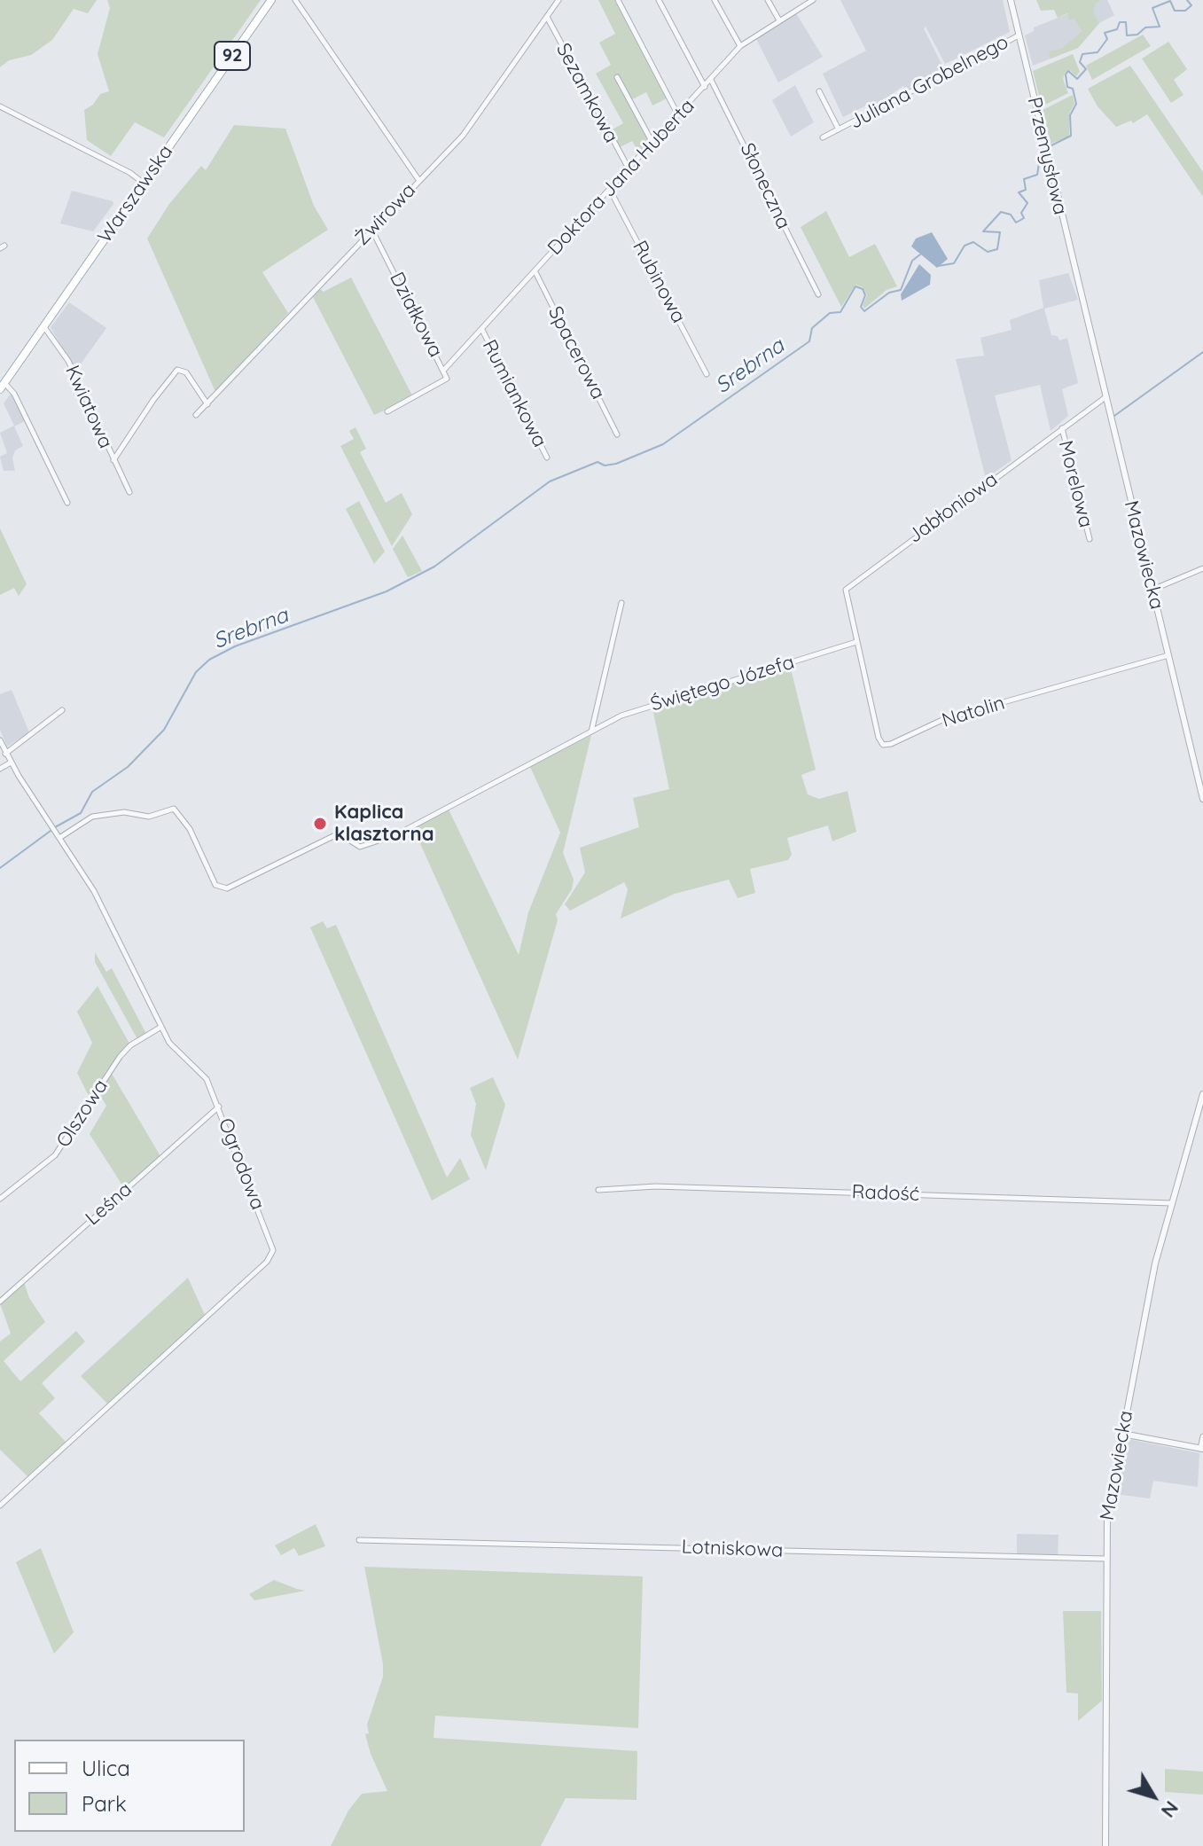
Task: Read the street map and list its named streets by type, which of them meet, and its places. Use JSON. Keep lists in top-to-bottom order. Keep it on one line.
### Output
{"streets":{"main road":["92","Warszawska"],"street":["Juliana Grobelnego","Sezamkowa","Przemysłowa","Doktora Jana Huberta","Słoneczna","Żwirowa","Rubinowa","Działkowa","Spacerowa","Rumiankowa","Kwiatowa","Morelowa","Jabłoniowa","Mazowiecka","Świętego Józefa","Natolin","Olszowa","Ogrodowa","Radość","Leśna","Lotniskowa"]},"crossings":[["Juliana Grobelnego","Przemysłowa"],["Sezamkowa","Doktora Jana Huberta"],["Sezamkowa","Żwirowa"],["Przemysłowa","Mazowiecka"],["Doktora Jana Huberta","Słoneczna"],["Doktora Jana Huberta","Rubinowa"],["Doktora Jana Huberta","Działkowa"],["Doktora Jana Huberta","Spacerowa"],["Doktora Jana Huberta","Rumiankowa"],["Warszawska","Kwiatowa"],["Żwirowa","Działkowa"],["Morelowa","Jabłoniowa"],["Jabłoniowa","Mazowiecka"],["Jabłoniowa","Świętego Józefa"],["Jabłoniowa","Natolin"],["Mazowiecka","Natolin"],["Mazowiecka","Radość"],["Mazowiecka","Lotniskowa"],["Świętego Józefa","Natolin"],["Świętego Józefa","Ogrodowa"],["Olszowa","Ogrodowa"],["Ogrodowa","Leśna"]],"water":["Srebrna"],"places":["Kaplica klasztorna"],"legend":["Ulica","Park"],"north":"bottom right"}
